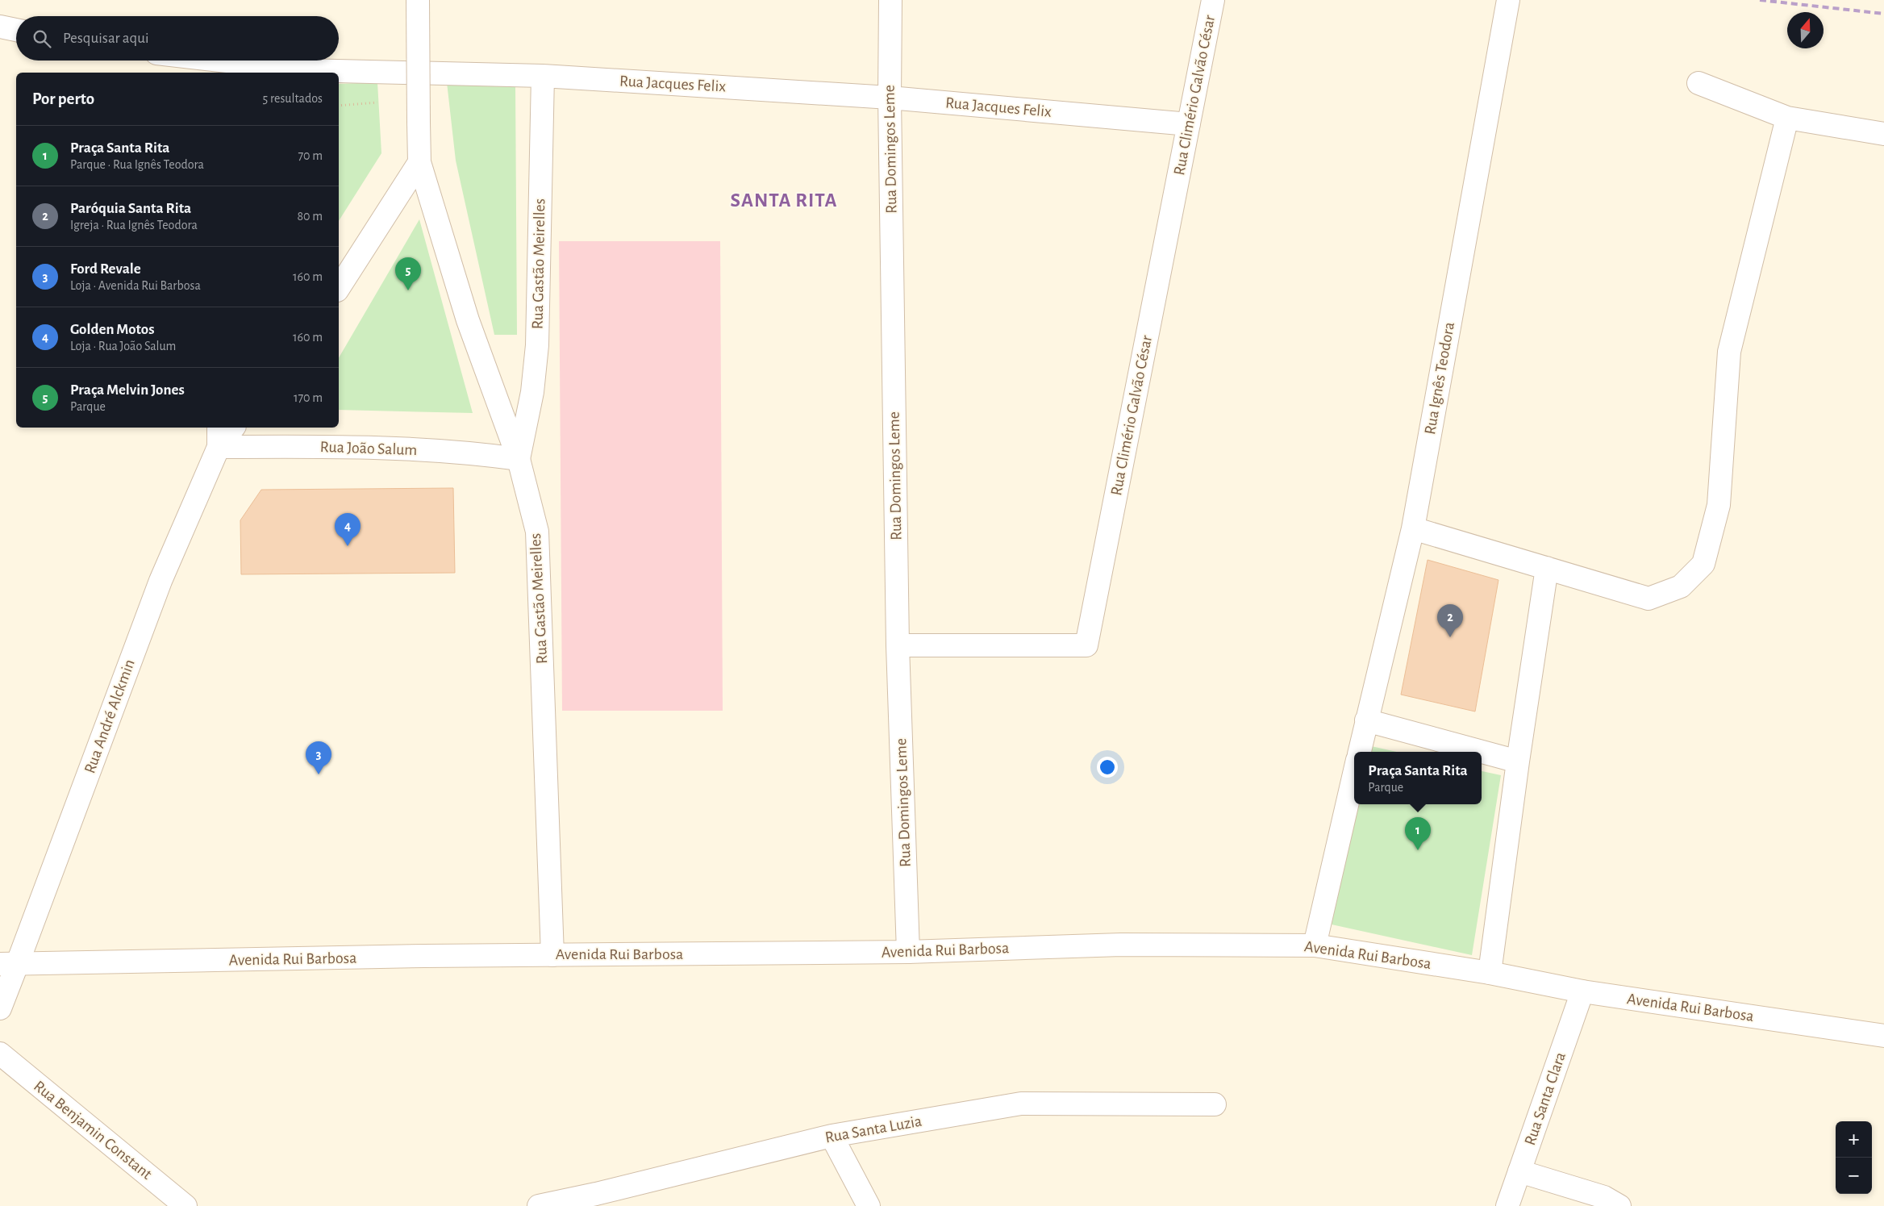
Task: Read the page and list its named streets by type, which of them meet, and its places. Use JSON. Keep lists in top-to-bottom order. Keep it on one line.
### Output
{"streets":{"street":["Rua Jacques Felix","Rua Climério Galvão César","Rua Domingos Leme","Rua Gastão Meirelles","Rua Ignês Teodora","Rua João Salum","Rua André Alckmin","Avenida Rui Barbosa","Rua Santa Clara","Rua Santa Luzia","Rua Benjamin Constant"]},"crossings":[["Rua Jacques Felix","Rua Climério Galvão César"],["Rua Jacques Felix","Rua Domingos Leme"],["Rua Jacques Felix","Rua Gastão Meirelles"],["Rua Climério Galvão César","Rua Domingos Leme"],["Rua Domingos Leme","Avenida Rui Barbosa"],["Rua Gastão Meirelles","Rua João Salum"],["Rua Gastão Meirelles","Avenida Rui Barbosa"],["Rua João Salum","Rua André Alckmin"],["Rua André Alckmin","Avenida Rui Barbosa"],["Avenida Rui Barbosa","Rua Santa Clara"]],"districts":["SANTA RITA"],"north":"top","page":{"search":"Pesquisar aqui","heading":["Por perto","5 resultados"],"list":[{"mark":"1","name":"Praça Santa Rita","note":"Parque · Rua Ignês Teodora","value":"70 m"},{"mark":"2","name":"Paróquia Santa Rita","note":"Igreja · Rua Ignês Teodora","value":"80 m"},{"mark":"3","name":"Ford Revale","note":"Loja · Avenida Rui Barbosa","value":"160 m"},{"mark":"4","name":"Golden Motos","note":"Loja · Rua João Salum","value":"160 m"},{"mark":"5","name":"Praça Melvin Jones","note":"Parque","value":"170 m"}],"pins":["5","4","2","3","1"],"popup":["Praça Santa Rita","Parque"],"map_buttons":["+","−"]}}
